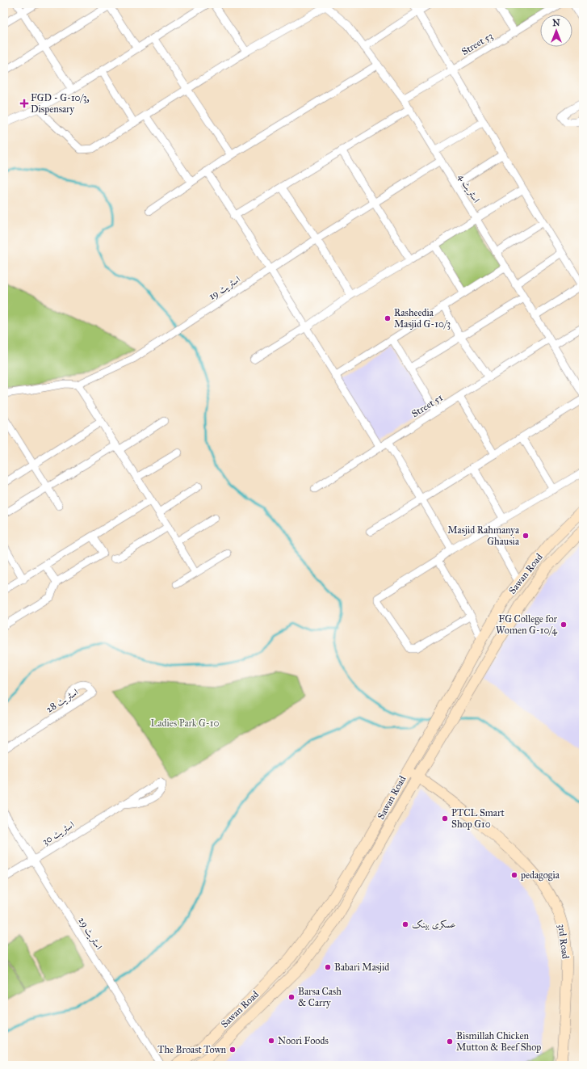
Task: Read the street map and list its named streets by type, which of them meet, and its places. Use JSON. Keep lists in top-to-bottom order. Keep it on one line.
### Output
{"streets":{"main road":["Sawan Road","3rd Road"],"street":["Street 53","اسٹریٹ 4","اسٹریٹ 19","Street 51","اسٹریٹ 28","اسٹریٹ 30","اسٹریٹ 29"]},"crossings":[["Street 53","اسٹریٹ 4"],["اسٹریٹ 4","اسٹریٹ 19"],["اسٹریٹ 4","Street 51"],["Sawan Road","3rd Road"],["اسٹریٹ 30","اسٹریٹ 29"]],"parks":["Ladies Park G-10"],"places":{"health":["FGD - G-10/3, Dispensary"],"other":["Rasheedia Masjid G-10/3","Masjid Rahmanya Ghausia","FG College for Women G-10/4","PTCL Smart Shop G10","pedagogia","عسکری بینک","Babari Masjid","Barsa Cash & Carry","Noori Foods","Bismillah Chicken Mutton & Beef Shop","The Broast Town"]},"north":"top"}
